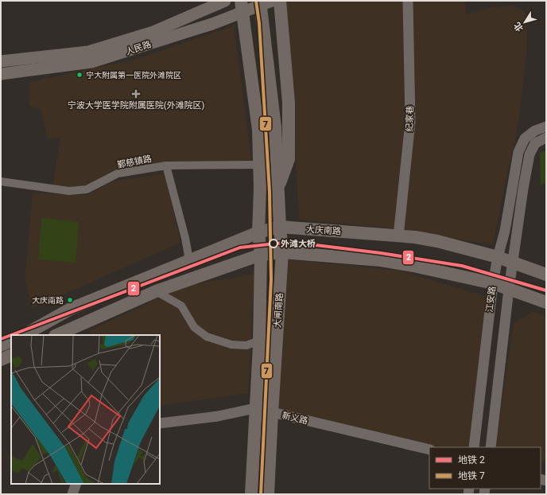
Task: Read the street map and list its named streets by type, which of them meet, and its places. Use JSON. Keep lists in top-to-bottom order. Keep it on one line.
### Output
{"streets":{"main road":["人民路","大庆南路","大闸南路"],"street":["纪家巷","鄞慈镇路","江安路","新义路"]},"crossings":[["纪家巷","大庆南路"],["大庆南路","江安路"],["大庆南路","大闸南路"],["大闸南路","新义路"]],"places":{"other":["宁大附属第一医院外滩院区","外滩大桥","大庆南路"],"health":["宁波大学医学院附属医院(外滩院区)"]},"lines":["metro line 7","metro line 2"],"legend":["地铁 2","地铁 7"],"north":"bottom left"}
